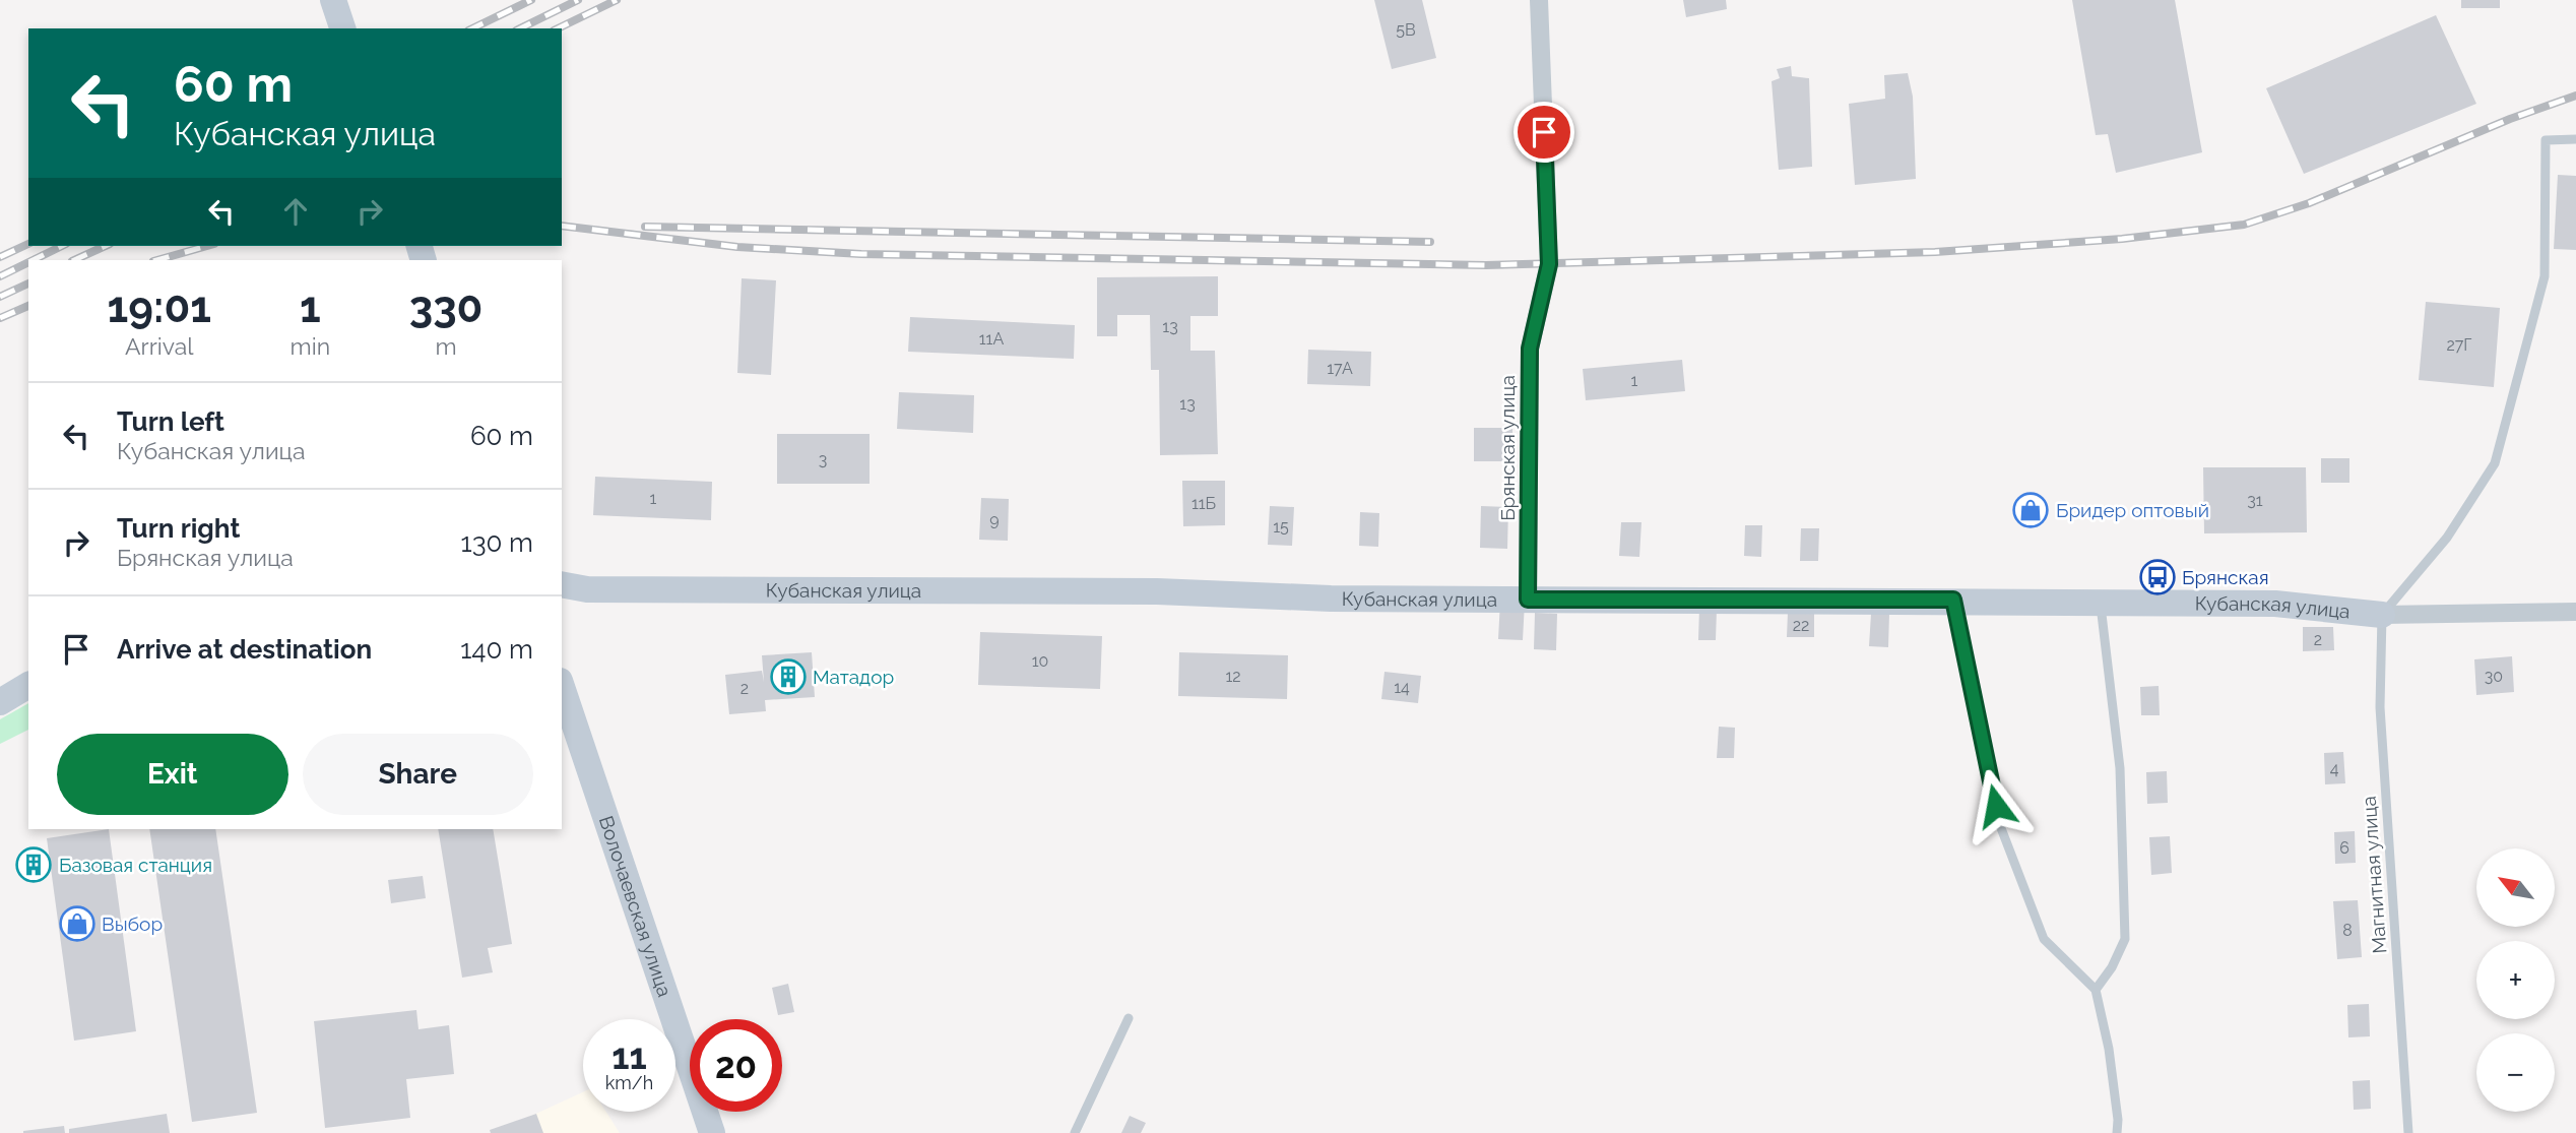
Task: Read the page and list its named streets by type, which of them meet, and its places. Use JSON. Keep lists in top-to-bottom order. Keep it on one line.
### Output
{"streets":{"main road":["Кубанская улица","Волочаевская улица"],"street":["Брянская улица"],"lane":["Магнитная улица"]},"crossings":[["Брянская улица","Кубанская улица"],["Кубанская улица","Магнитная улица"]],"places":{"shop":["Бридер оптовый","Выбор"],"bus stop":["Брянская"],"building":["Матадор","Базовая станция"]},"house_numbers":["5В","13","11А","27Г","17А","1","13","3","1","31","11Б","9","15","22","2","10","12","30","14","2","4","6","8"],"north":"top left","page":{"turn":["60 m","Кубанская улица"],"eta":["19:01","Arrival","1","min","330","m"],"list":[{"name":"Turn left","note":"Кубанская улица","value":"60 m"},{"name":"Turn right","note":"Брянская улица","value":"130 m"},{"name":"Arrive at destination","value":"140 m"}],"buttons":["Exit","Share"],"map_buttons":["+","−"],"speed":"11 km/h","limit":"20"}}
